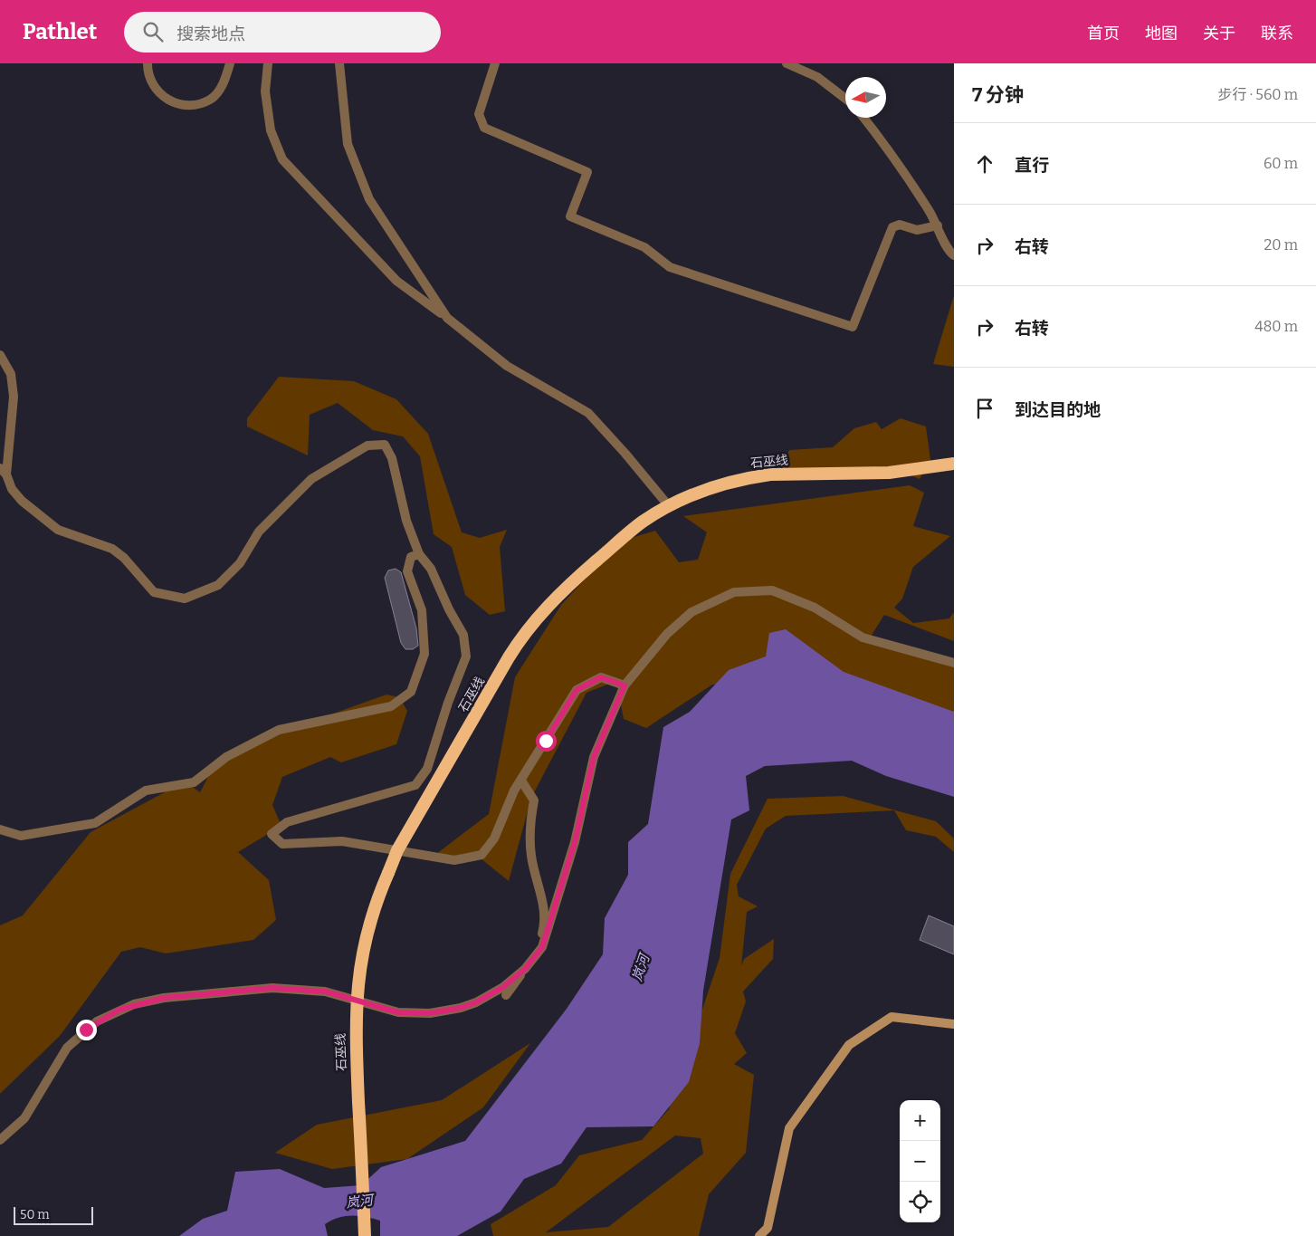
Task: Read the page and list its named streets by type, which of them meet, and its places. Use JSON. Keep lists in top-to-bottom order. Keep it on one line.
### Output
{"streets":{"highway":["石巫线"]},"water":["岚河"],"scale_bar":"50 m","north":"left","page":{"header":"Pathlet","search":"搜索地点","nav":["首页","地图","关于","联系"],"heading":["7 分钟","步行 · 560 m"],"list":[["直行","60 m"],["右转","20 m"],["右转","480 m"],"到达目的地"],"map_buttons":["+","−"],"scale":"50 m"}}
